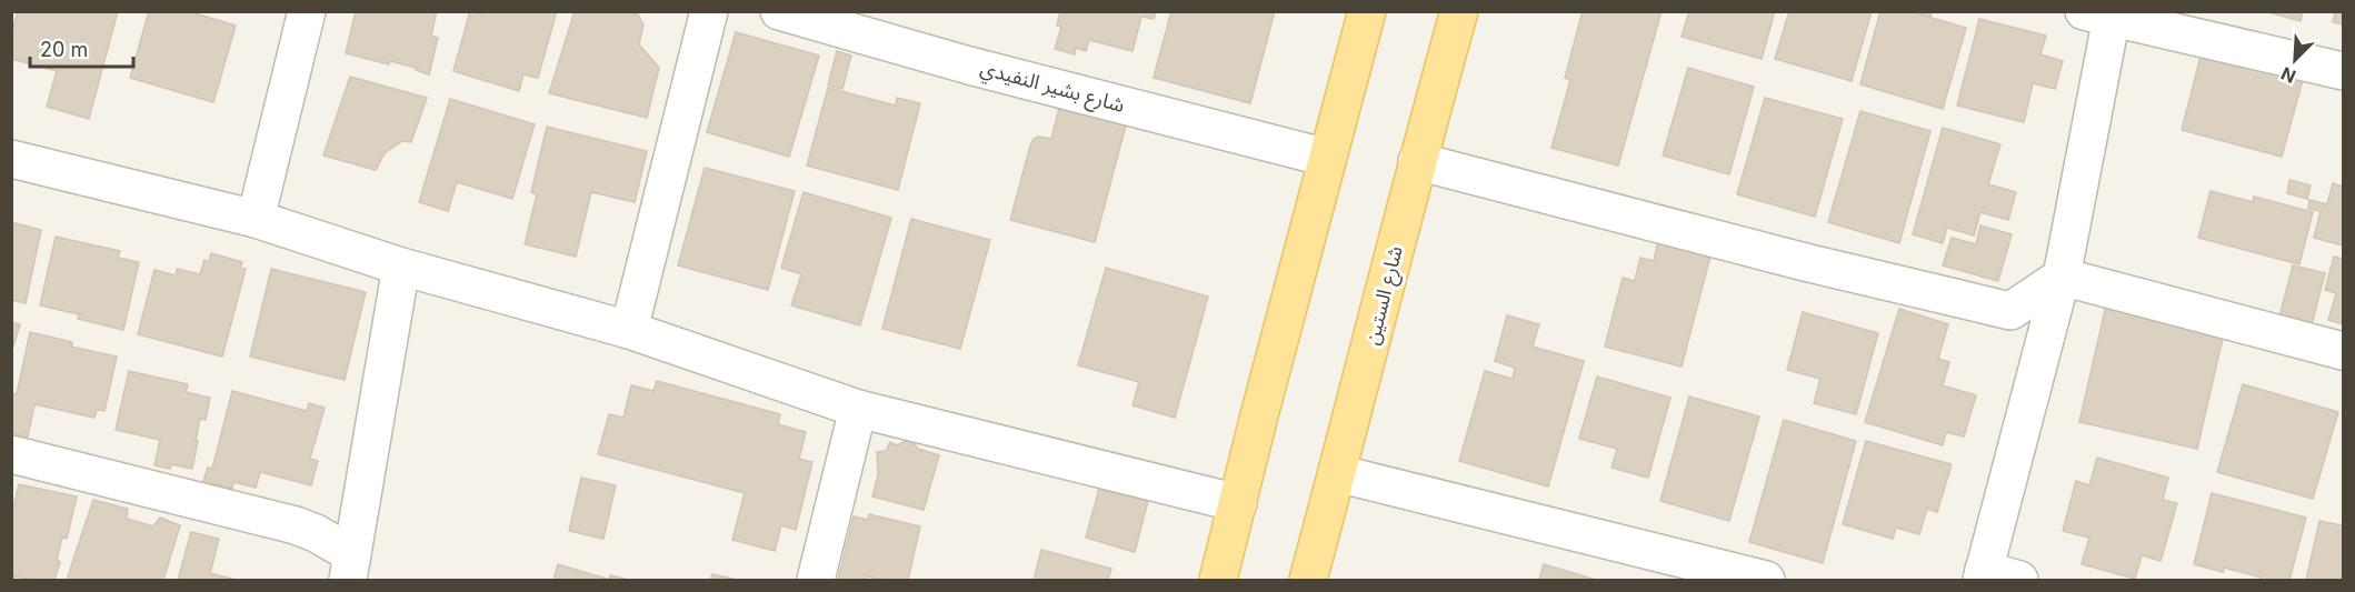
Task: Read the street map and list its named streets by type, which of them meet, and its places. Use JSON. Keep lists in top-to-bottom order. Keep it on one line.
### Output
{"streets":{"main road":["شارع الستين"],"street":["شارع بشير النفيدي"]},"scale_bar":"20 m","north":"bottom left"}
